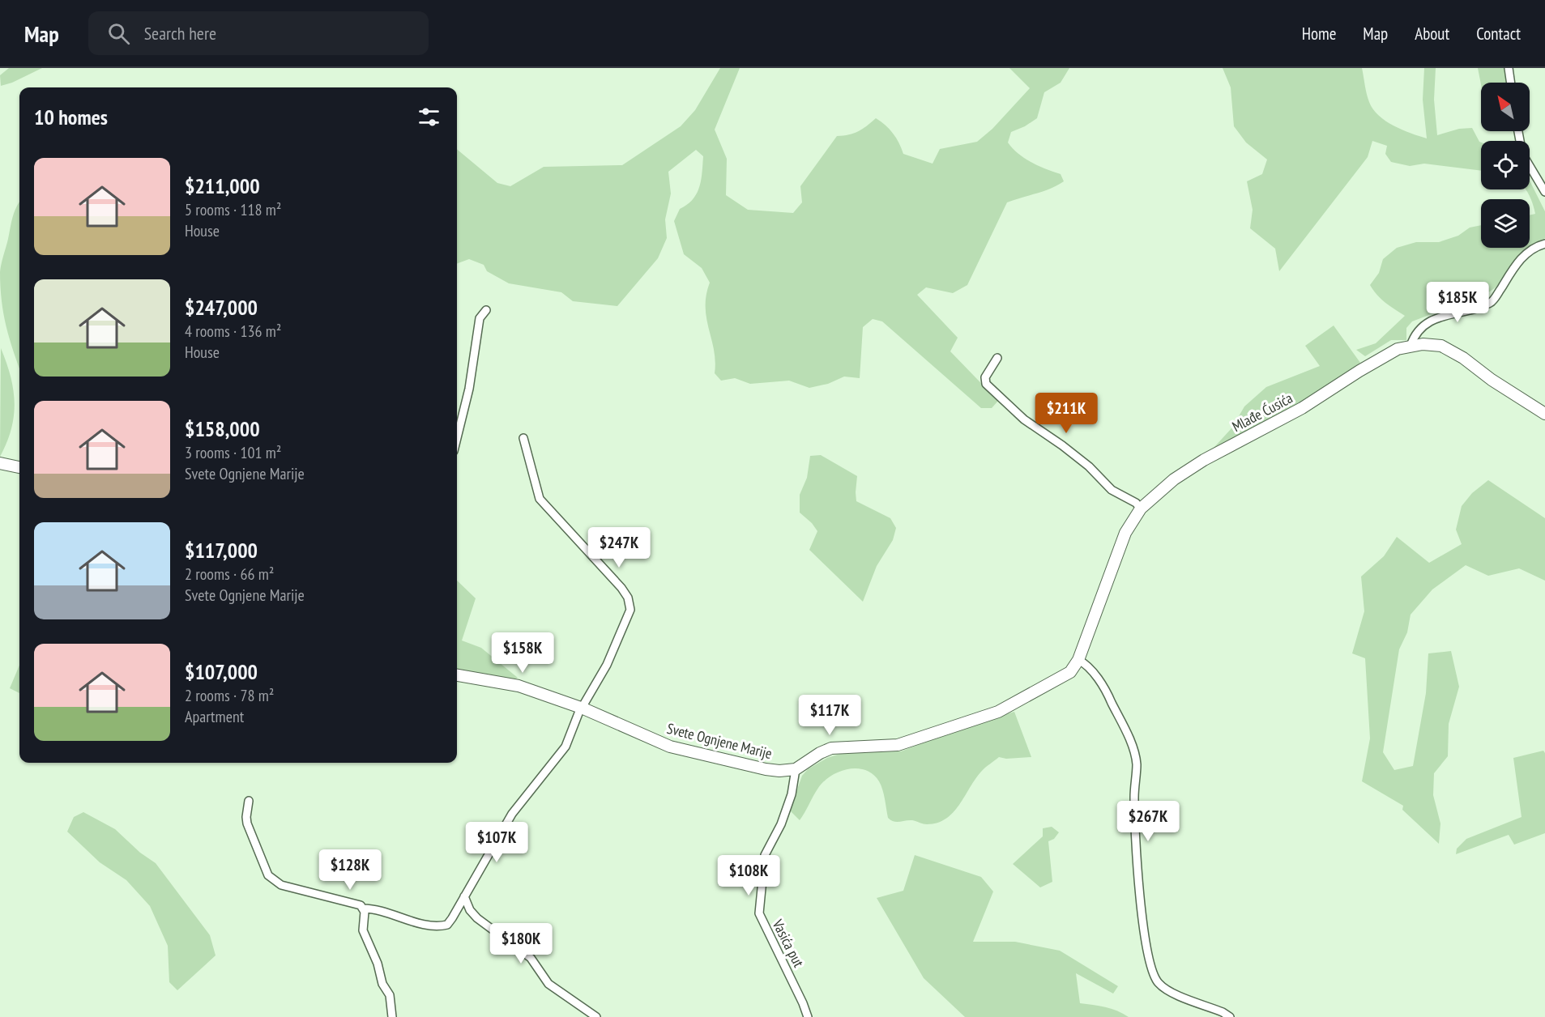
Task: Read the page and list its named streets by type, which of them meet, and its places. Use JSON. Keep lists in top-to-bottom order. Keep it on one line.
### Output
{"streets":{"street":["Mlađe Ćusića","Svete Ognjene Marije","Vasića put"]},"crossings":[["Svete Ognjene Marije","Vasića put"]],"north":"top left","page":{"header":"Map","search":"Search here","nav":["Home","Map","About","Contact"],"heading":"10 homes","list":[{"name":"$211,000","note":"5 rooms · 118 m² · House"},{"name":"$247,000","note":"4 rooms · 136 m² · House"},{"name":"$158,000","note":"3 rooms · 101 m² · Svete Ognjene Marije"},{"name":"$117,000","note":"2 rooms · 66 m² · Svete Ognjene Marije"},{"name":"$107,000","note":"2 rooms · 78 m² · Apartment"}],"price":["$185K","$211K","$247K","$158K","$117K","$267K","$107K","$128K","$108K","$180K"]}}
